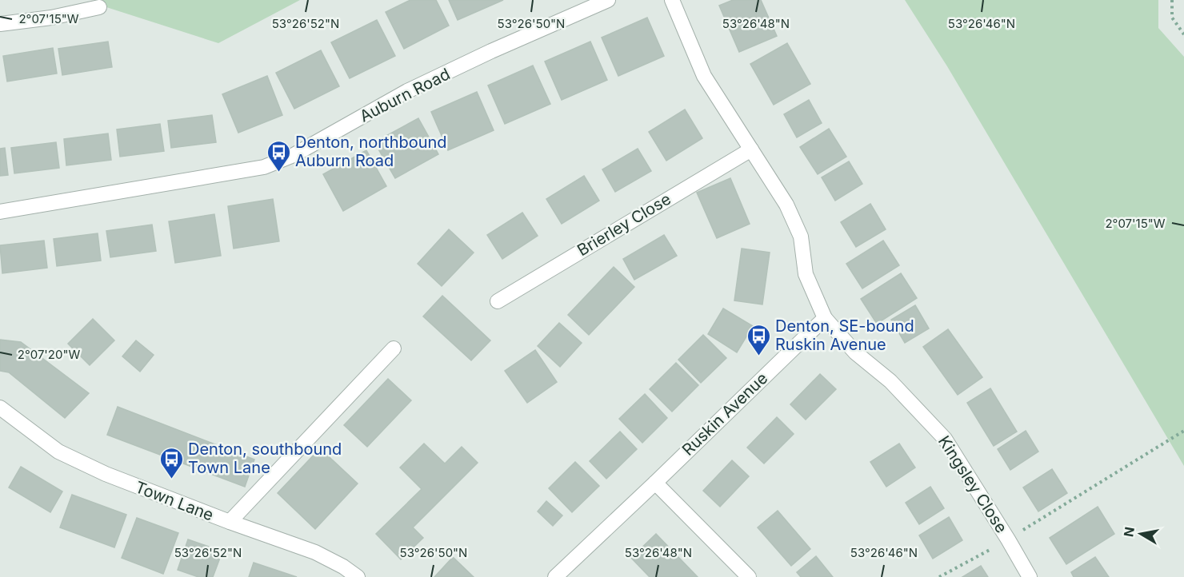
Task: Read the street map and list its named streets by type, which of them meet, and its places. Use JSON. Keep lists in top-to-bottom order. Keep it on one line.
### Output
{"streets":{"street":["Auburn Road","Brierley Close","Ruskin Avenue","Kingsley Close","Town Lane"]},"crossings":[["Ruskin Avenue","Kingsley Close"]],"places":{"bus stop":["Denton, northbound Auburn Road","Denton, SE-bound Ruskin Avenue","Denton, southbound Town Lane"]},"north":"left","coordinates":["2°07'15\"W","53°26'52\"N","53°26'50\"N","53°26'48\"N","53°26'46\"N","2°07'20\"W"]}
